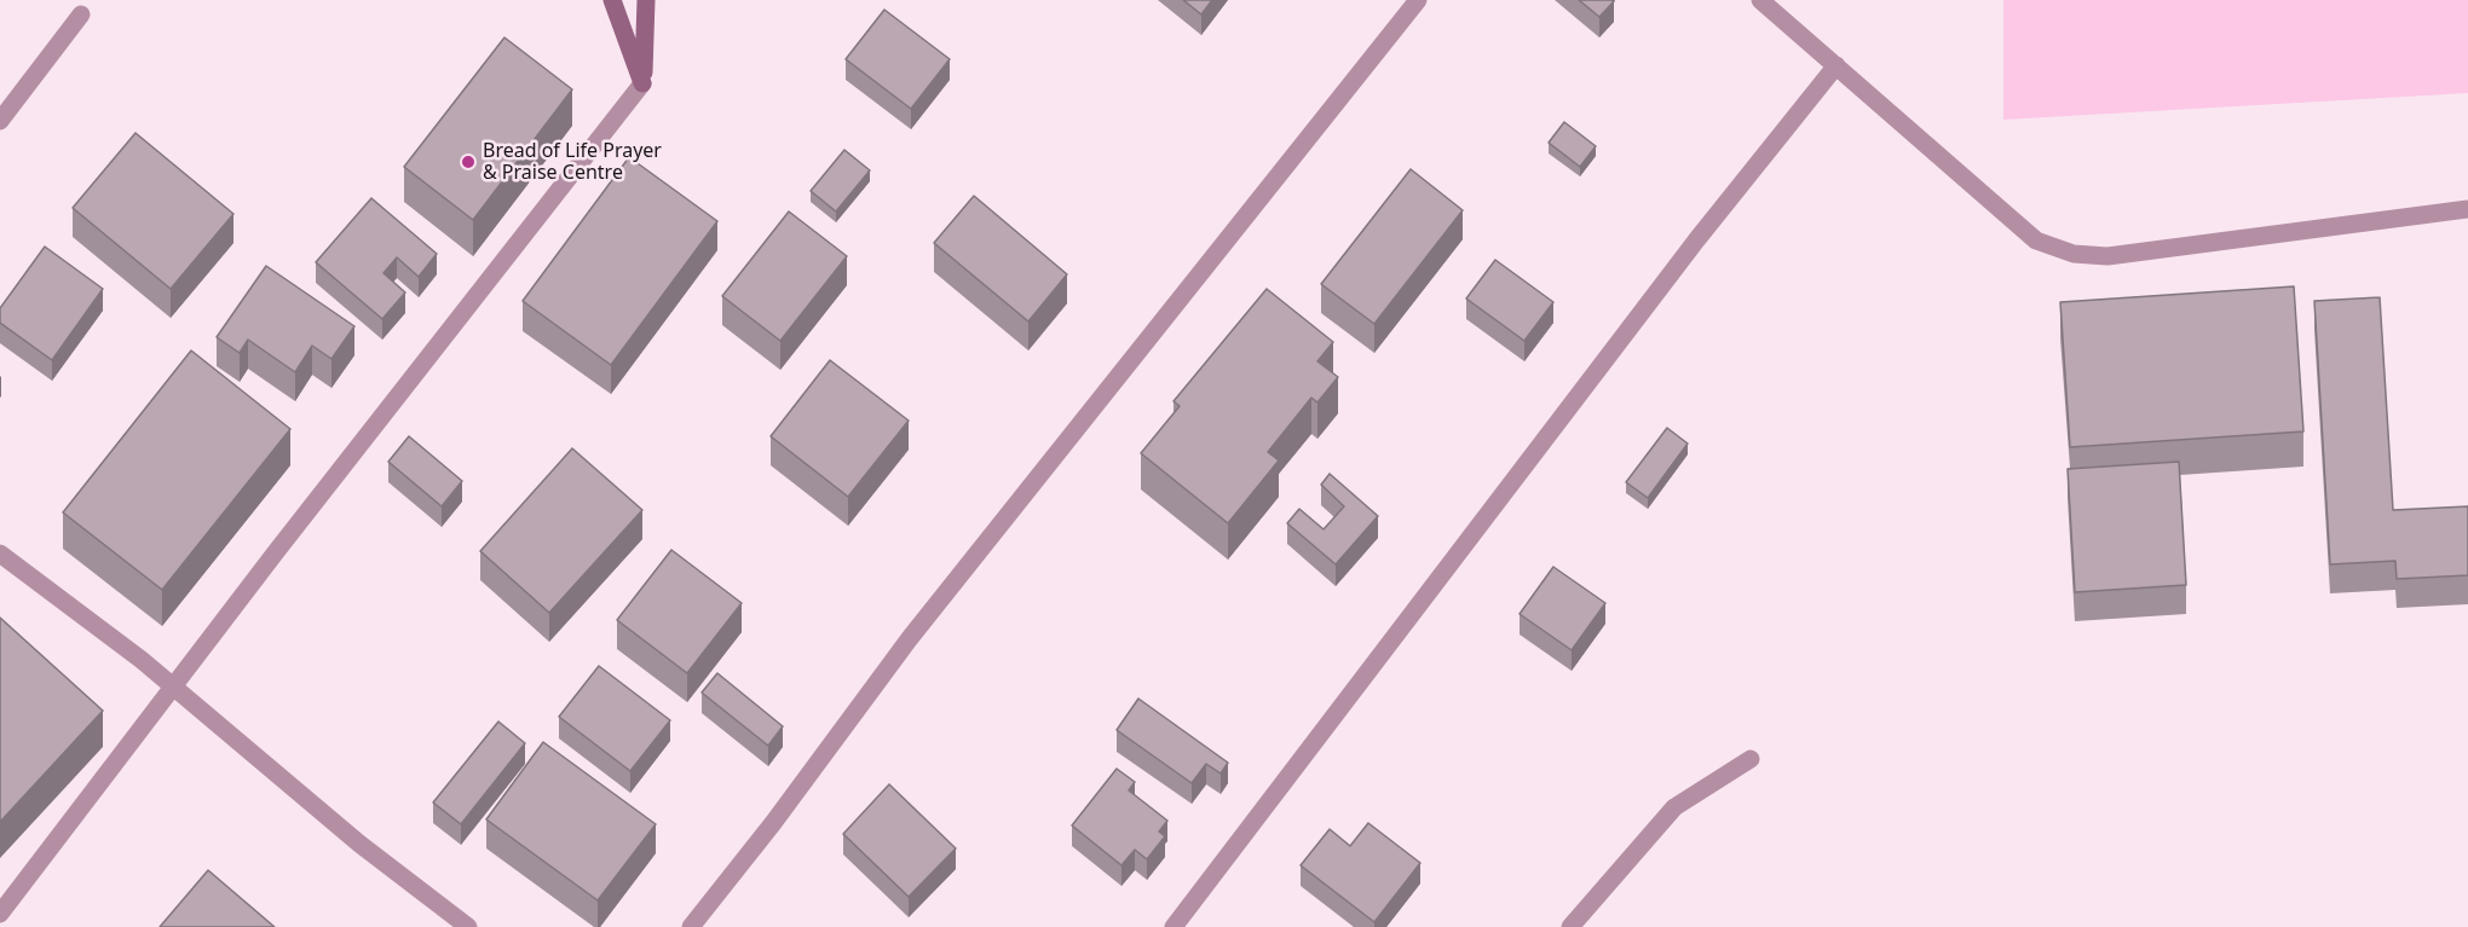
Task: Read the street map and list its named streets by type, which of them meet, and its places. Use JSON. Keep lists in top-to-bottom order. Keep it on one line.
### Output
{"places":["Bread of Life Prayer & Praise Centre"]}
